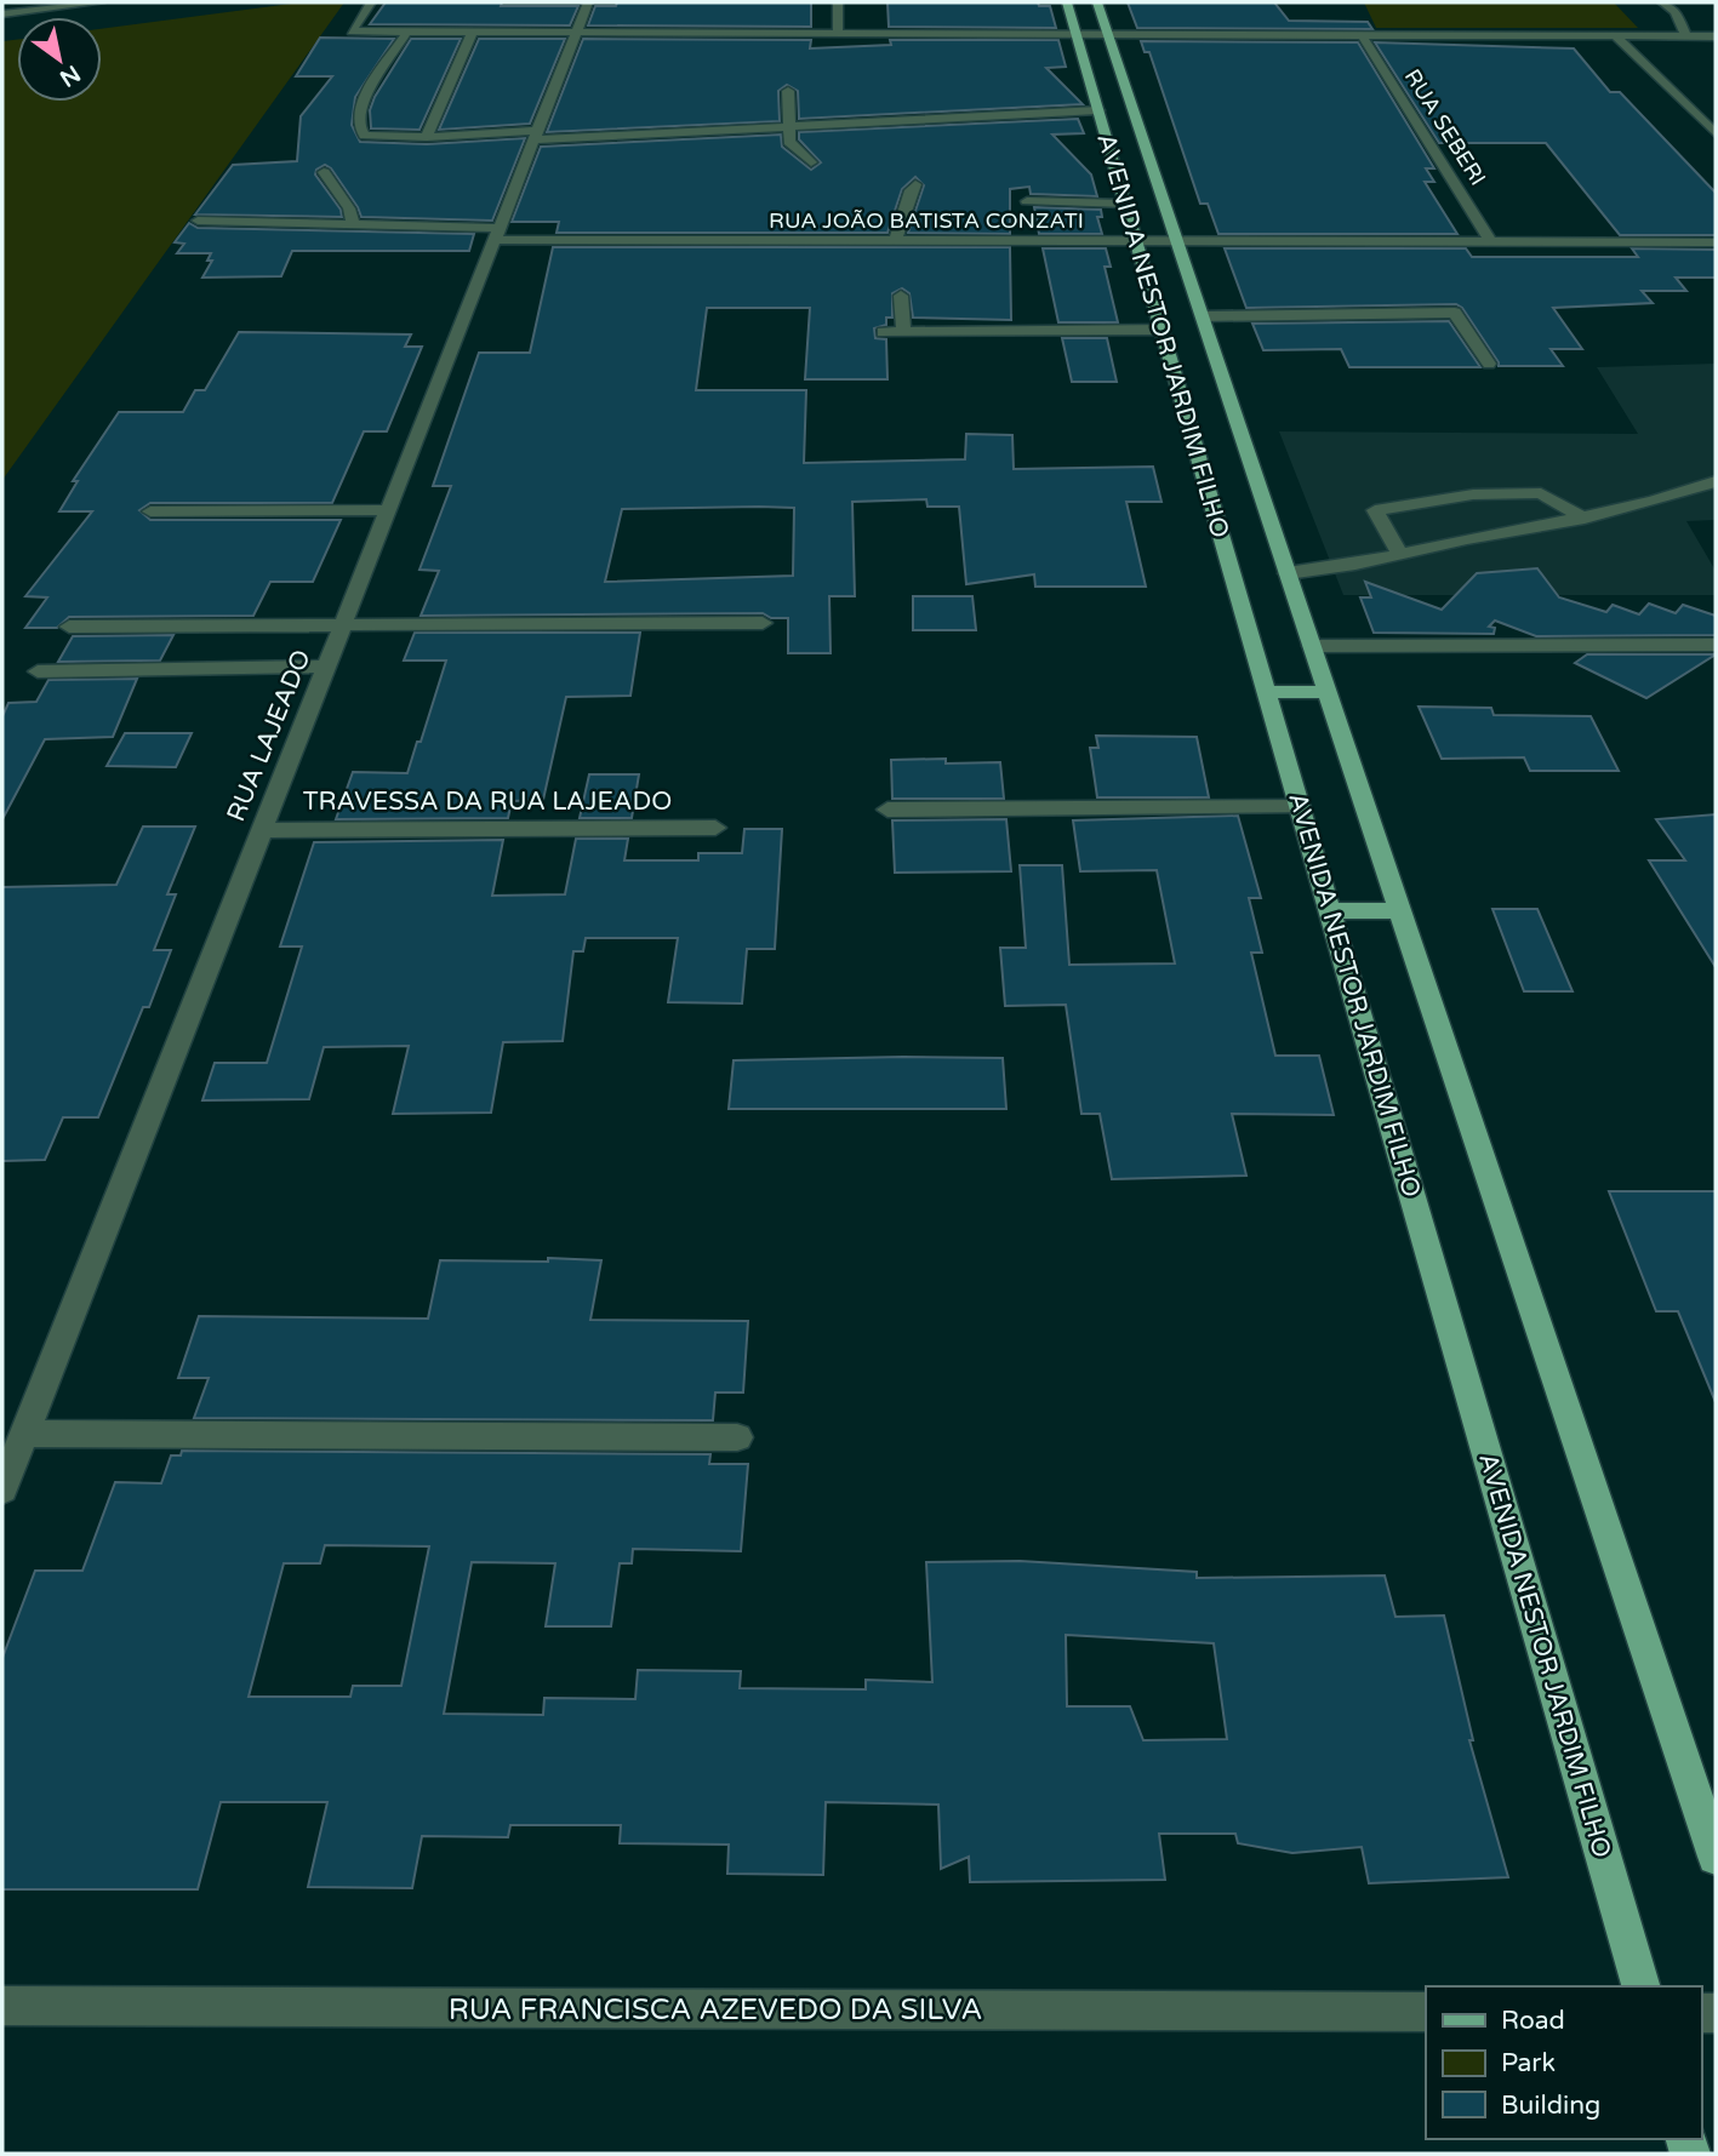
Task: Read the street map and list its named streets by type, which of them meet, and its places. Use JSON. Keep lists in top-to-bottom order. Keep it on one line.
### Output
{"streets":{"main road":["AVENIDA NESTOR JARDIM FILHO"],"street":["RUA SEBERI","RUA JOÃO BATISTA CONZATI","RUA LAJEADO","TRAVESSA DA RUA LAJEADO","RUA FRANCISCA AZEVEDO DA SILVA"]},"crossings":[["RUA SEBERI","RUA JOÃO BATISTA CONZATI"],["RUA JOÃO BATISTA CONZATI","AVENIDA NESTOR JARDIM FILHO"],["RUA JOÃO BATISTA CONZATI","RUA LAJEADO"],["RUA LAJEADO","TRAVESSA DA RUA LAJEADO"]],"legend":["Road","Park","Building"],"north":"bottom right"}
